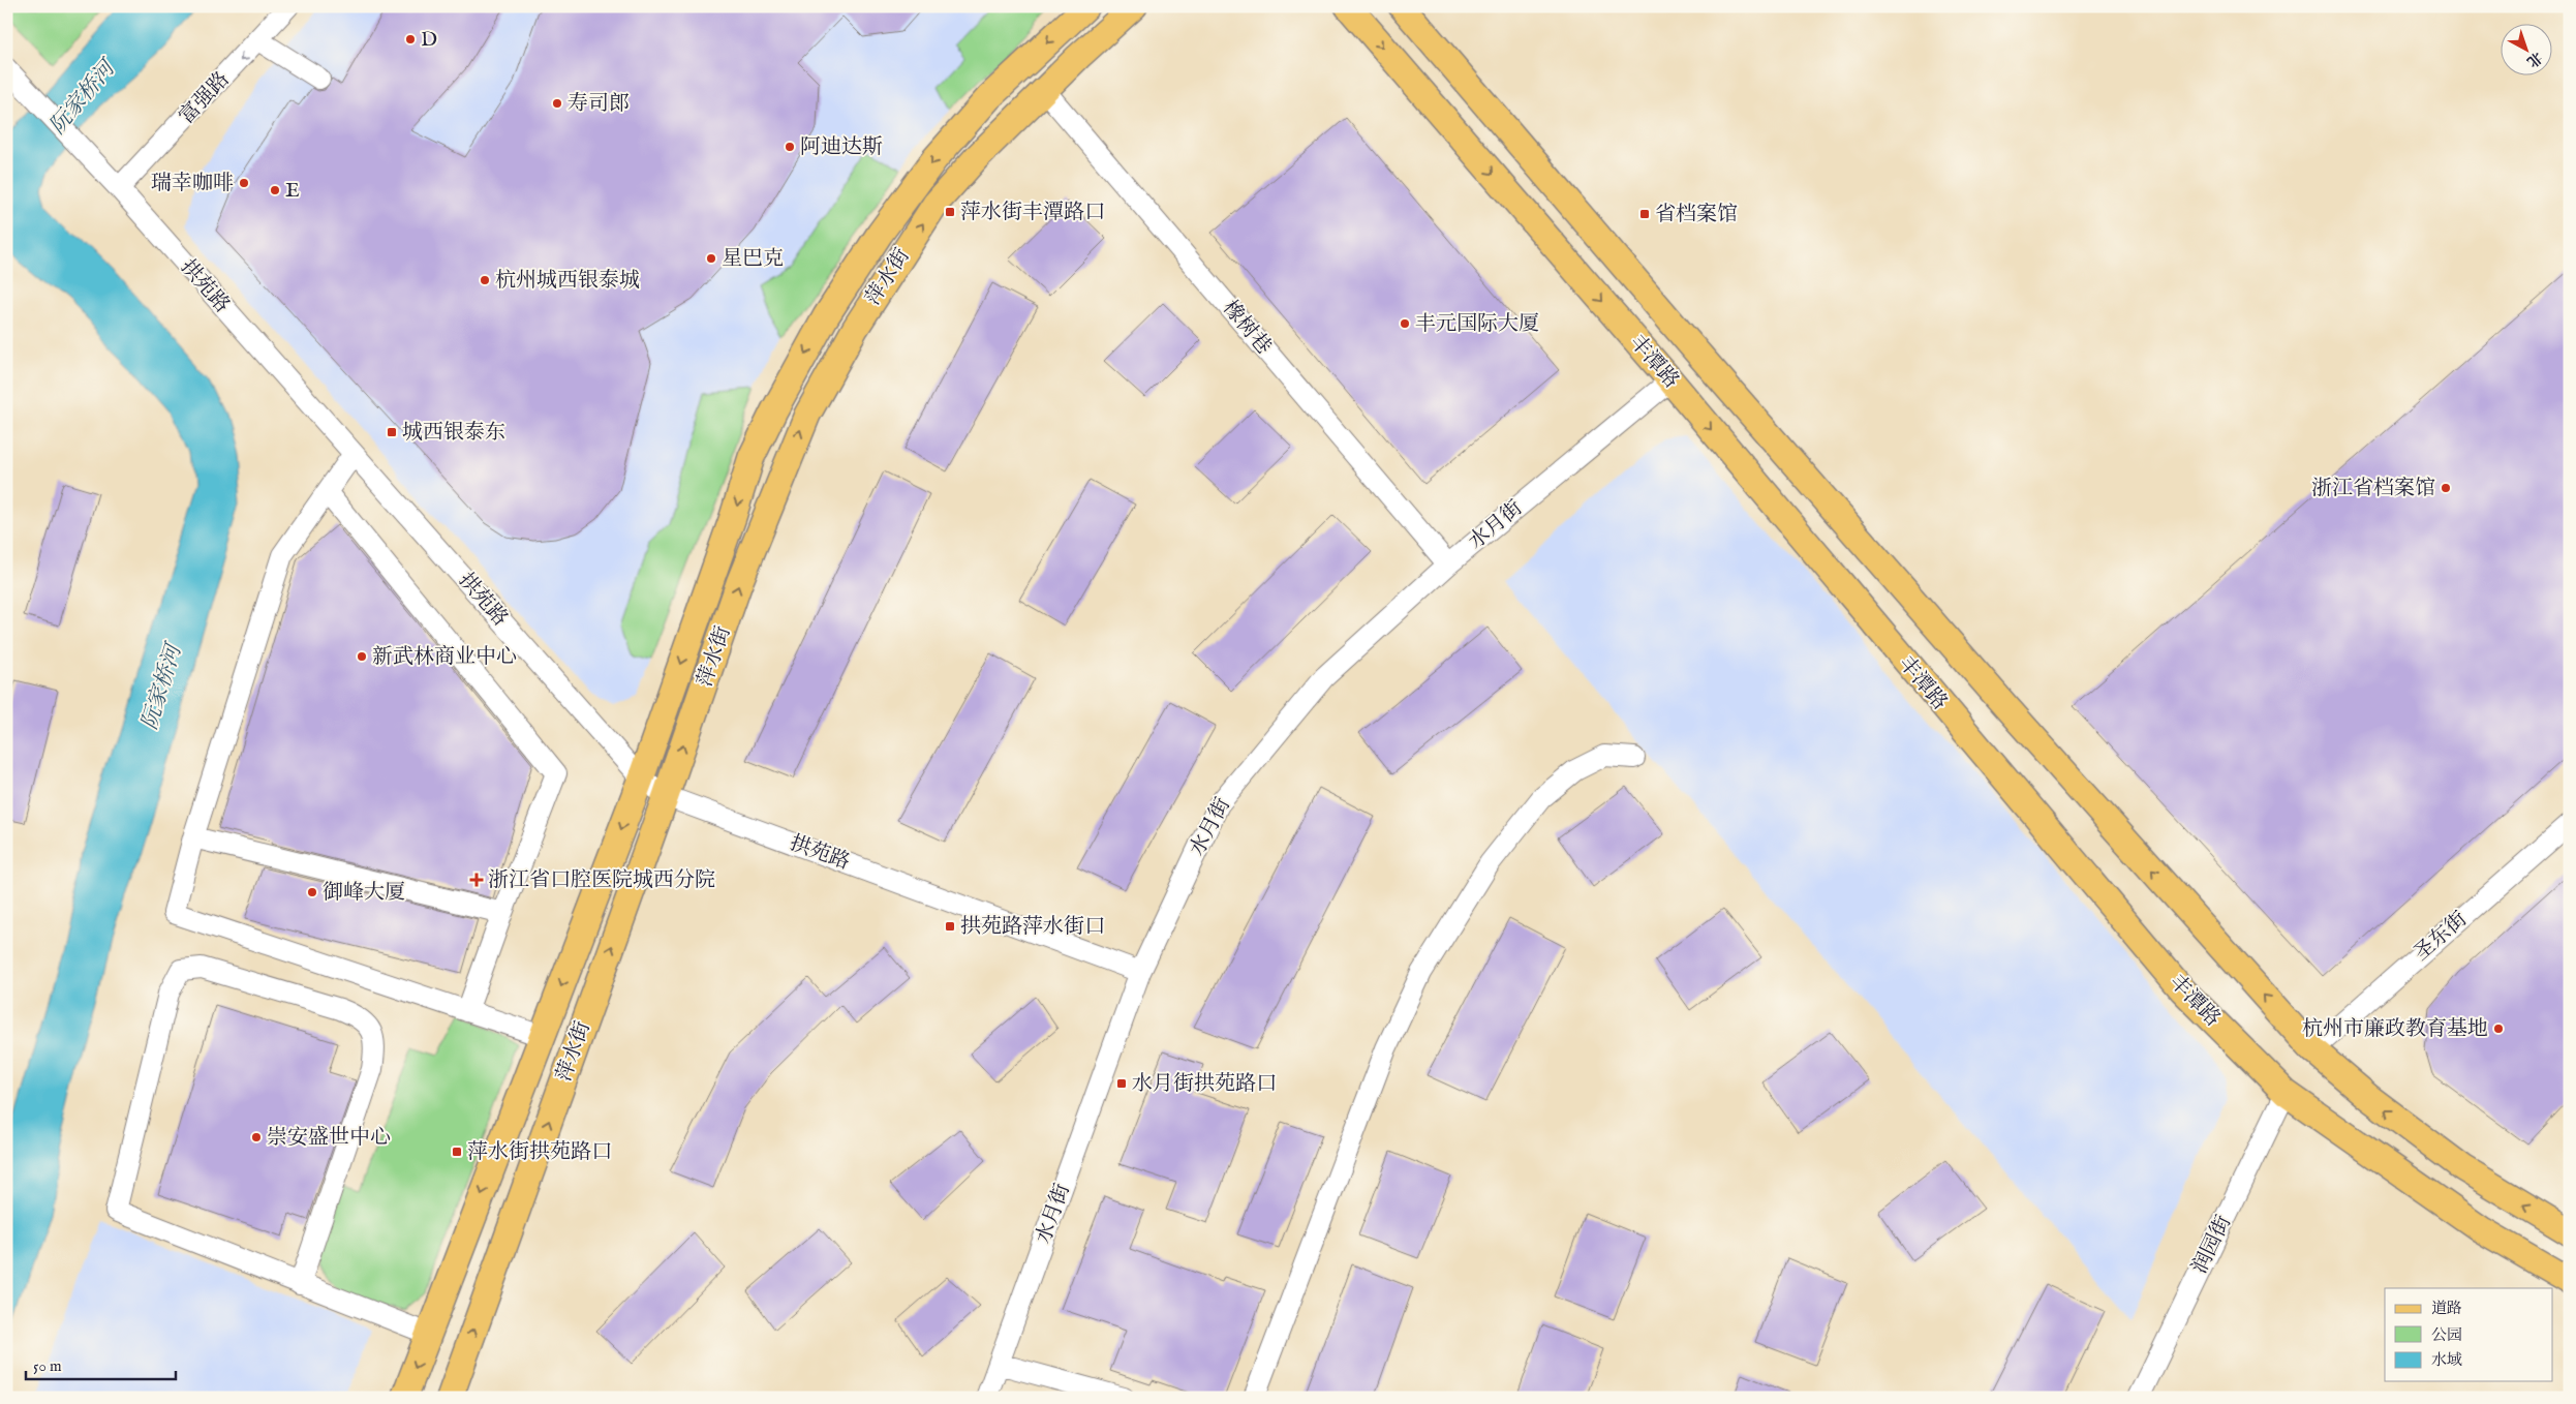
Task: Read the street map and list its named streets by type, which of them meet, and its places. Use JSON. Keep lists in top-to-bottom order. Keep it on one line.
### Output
{"streets":{"main road":["萍水街","丰潭路"],"street":["富强路","拱苑路","橡树巷","水月街","圣东街","润园街"]},"crossings":[["富强路","拱苑路"],["萍水街","拱苑路"],["萍水街","橡树巷"],["拱苑路","水月街"],["橡树巷","水月街"],["丰潭路","水月街"],["丰潭路","圣东街"],["丰潭路","润园街"]],"one_way":["富强路"],"water":["阮家桥河"],"places":{"other":["D","寿司郎","阿迪达斯","瑞幸咖啡","E","星巴克","杭州城西银泰城","丰元国际大厦","浙江省档案馆","新武林商业中心","御峰大厦","杭州市廉政教育基地","崇安盛世中心"],"transit":["萍水街丰潭路口","省档案馆","城西银泰东","拱苑路萍水街口","水月街拱苑路口","萍水街拱苑路口"],"health":["浙江省口腔医院城西分院"]},"legend":["道路","公园","水域"],"scale_bar":"50 m","north":"bottom right"}
